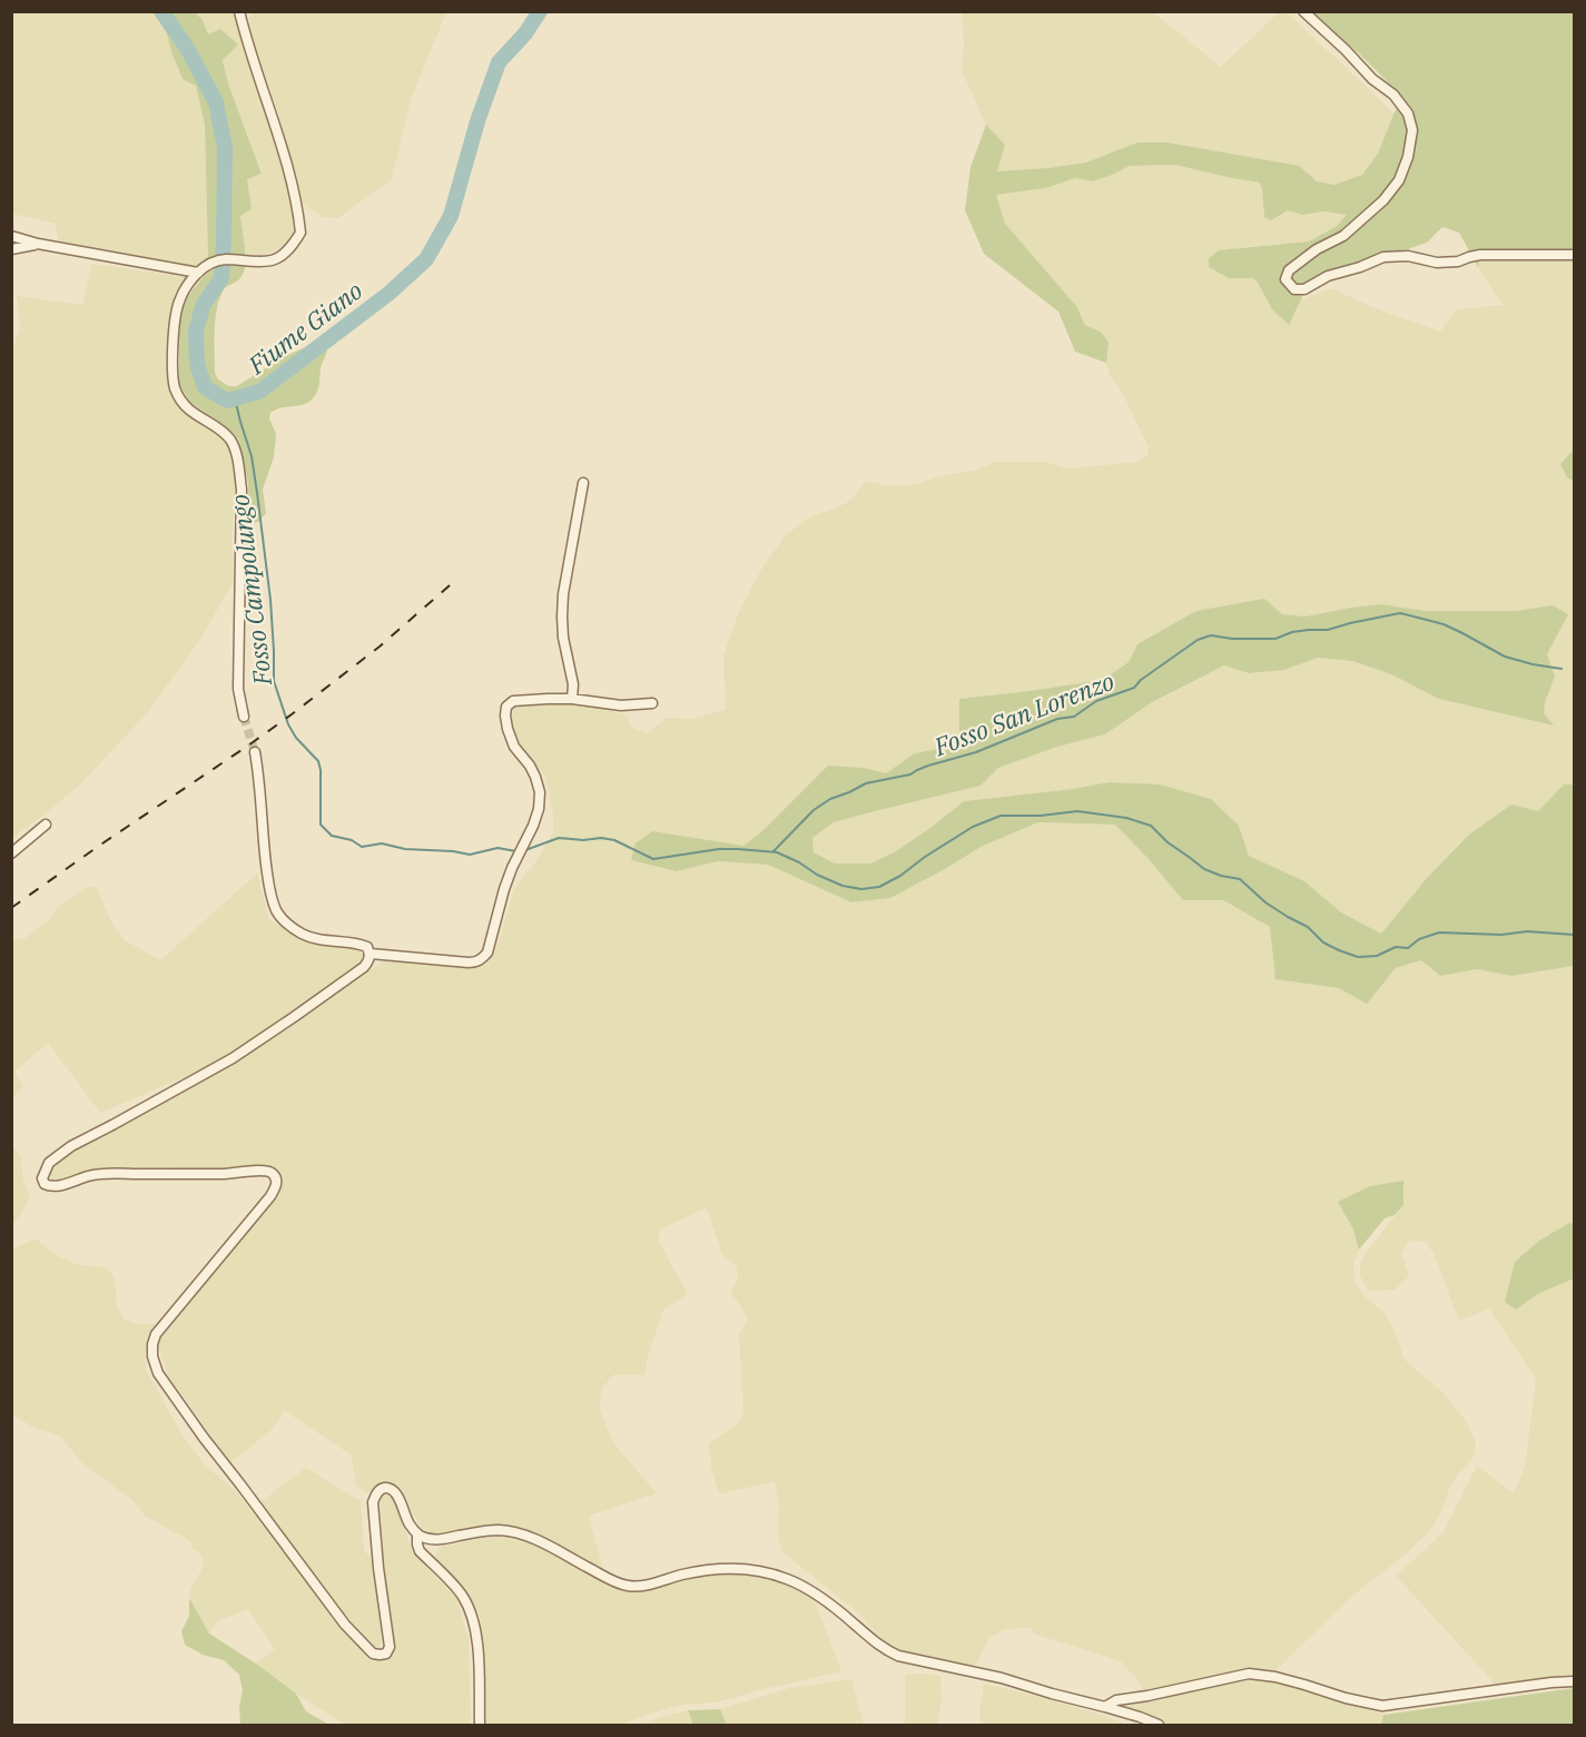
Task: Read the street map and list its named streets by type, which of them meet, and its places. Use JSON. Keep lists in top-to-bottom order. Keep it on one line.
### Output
{"water":["Fiume Giano","Fosso Campolungo","Fosso San Lorenzo"]}
